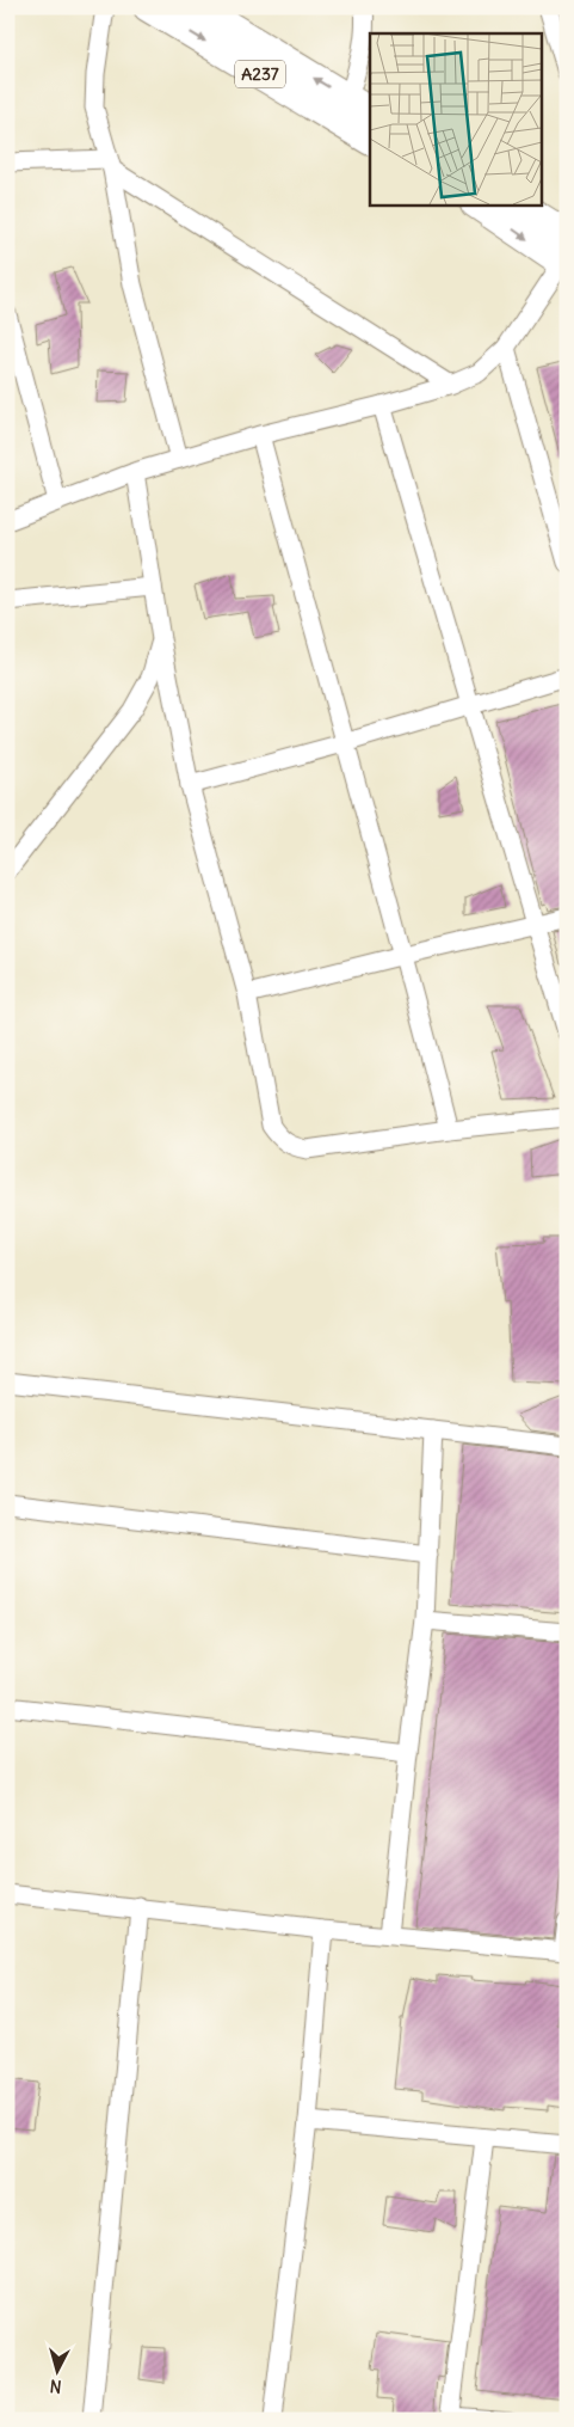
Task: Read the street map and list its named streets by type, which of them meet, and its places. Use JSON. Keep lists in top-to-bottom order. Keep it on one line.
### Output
{"streets":{"highway":["A237"]},"north":"bottom"}
